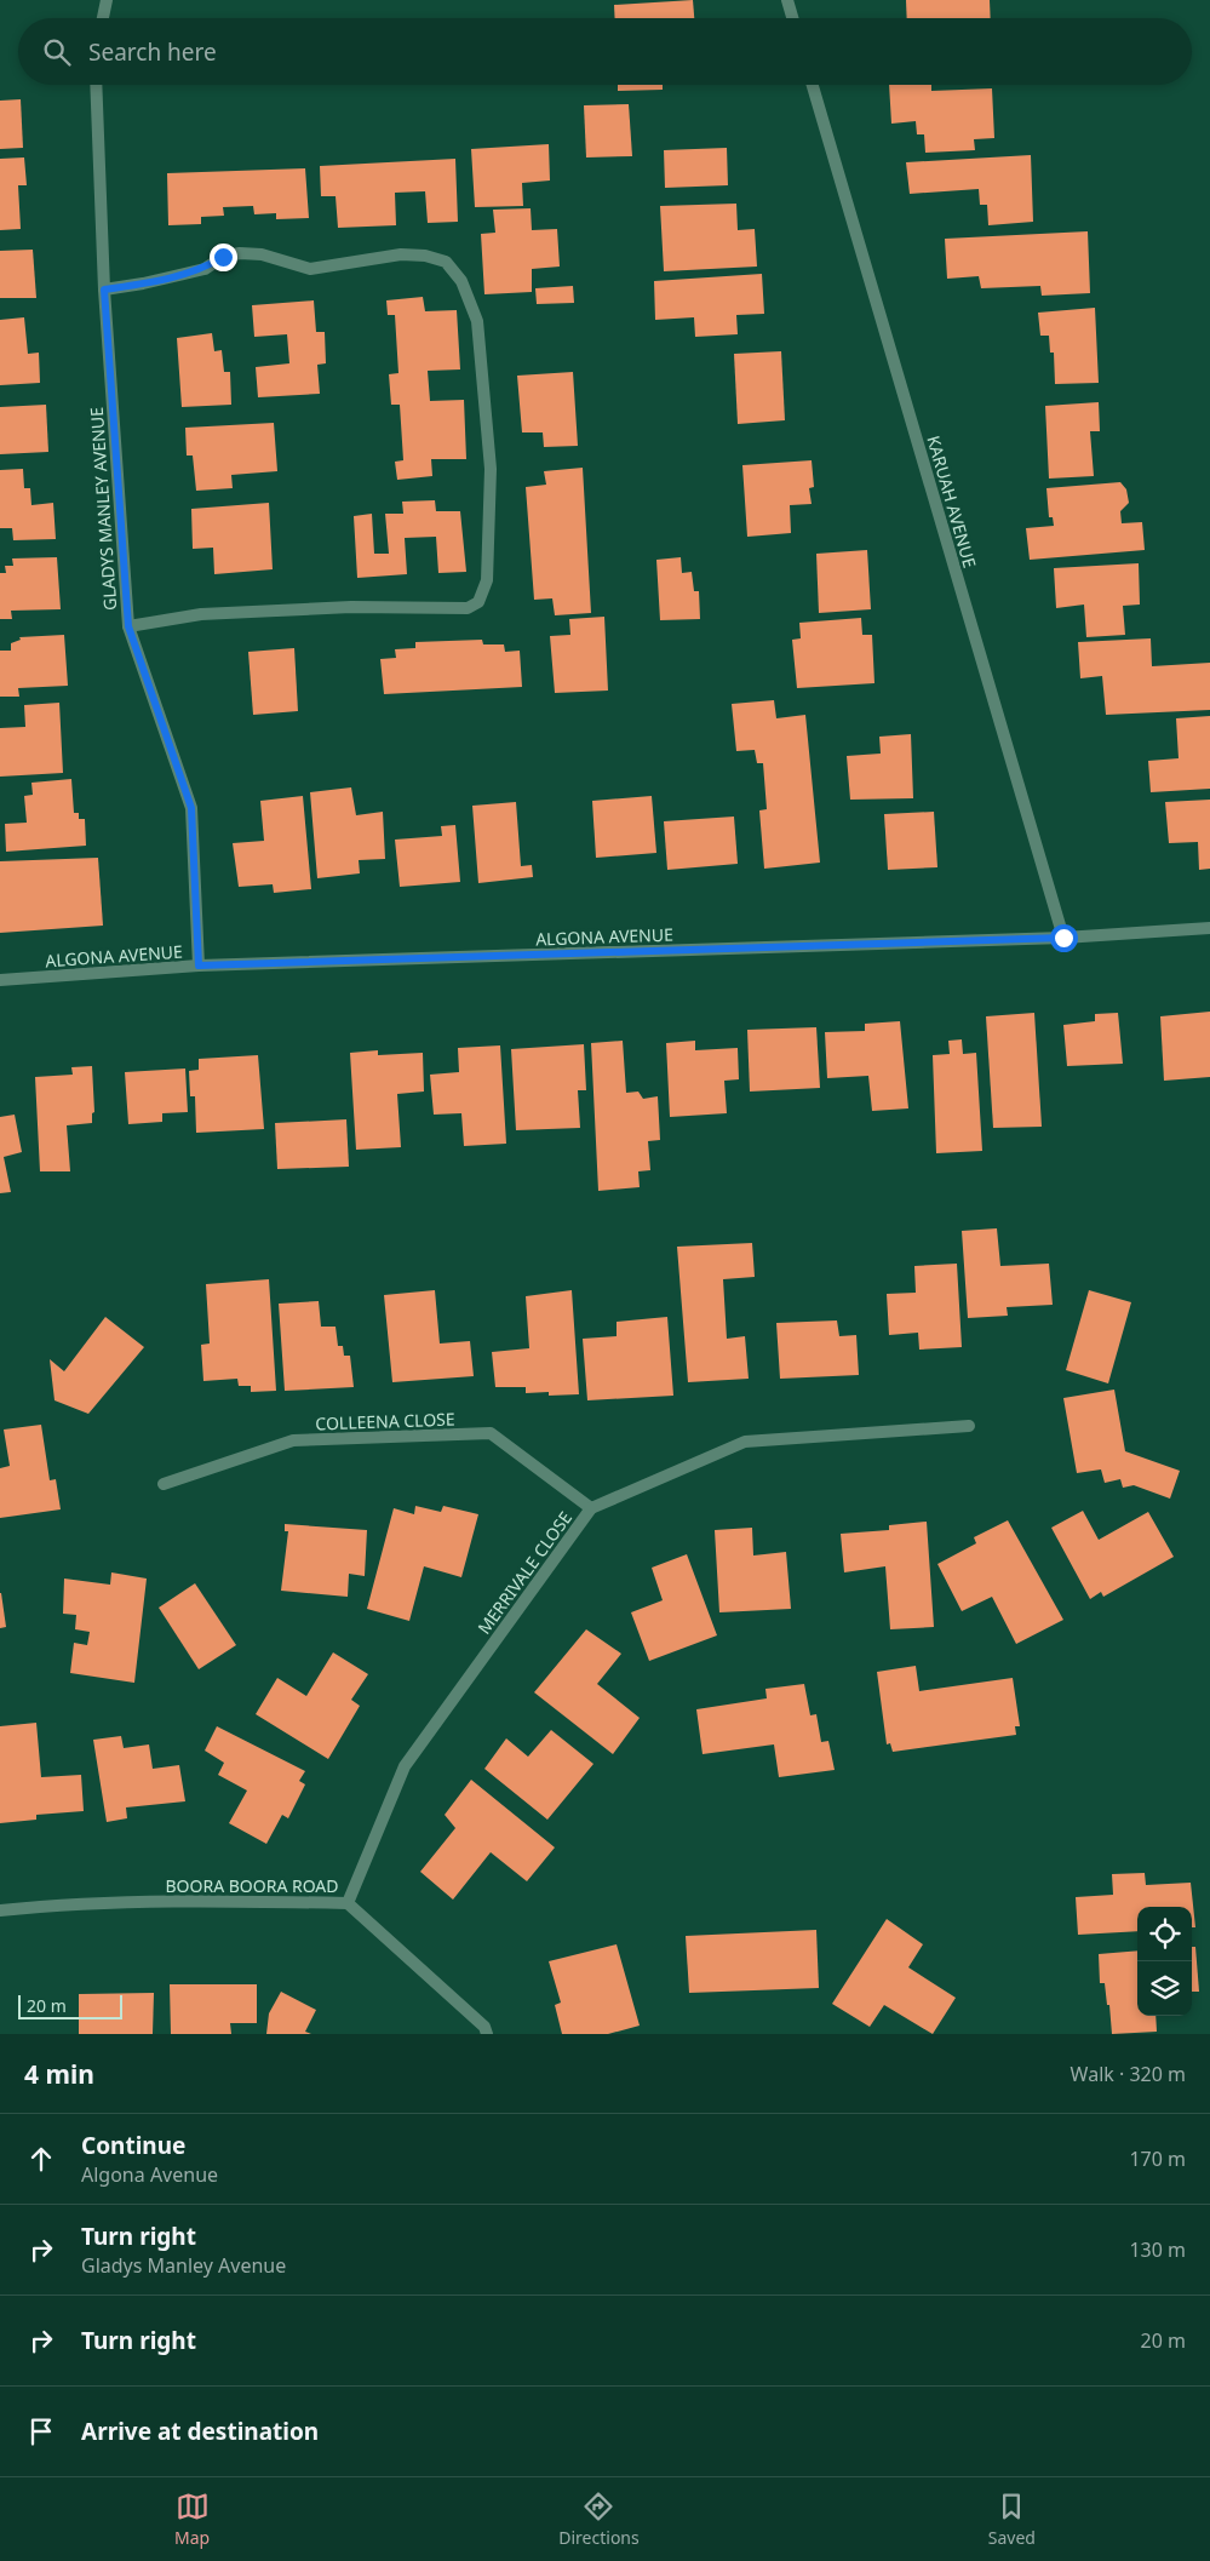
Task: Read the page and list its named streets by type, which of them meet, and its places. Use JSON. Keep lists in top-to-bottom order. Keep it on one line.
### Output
{"streets":{"street":["KARUAH AVENUE","GLADYS MANLEY AVENUE","ALGONA AVENUE","COLLEENA CLOSE","MERRIVALE CLOSE","BOORA BOORA ROAD"]},"crossings":[["KARUAH AVENUE","ALGONA AVENUE"],["GLADYS MANLEY AVENUE","ALGONA AVENUE"],["COLLEENA CLOSE","MERRIVALE CLOSE"],["MERRIVALE CLOSE","BOORA BOORA ROAD"]],"scale_bar":"20 m","page":{"search":"Search here","scale":"20 m","heading":["4 min","Walk · 320 m"],"list":[["Continue","Algona Avenue","170 m"],["Turn right","Gladys Manley Avenue","130 m"],["Turn right","20 m"],"Arrive at destination"],"nav":["Map","Directions","Saved"]}}
